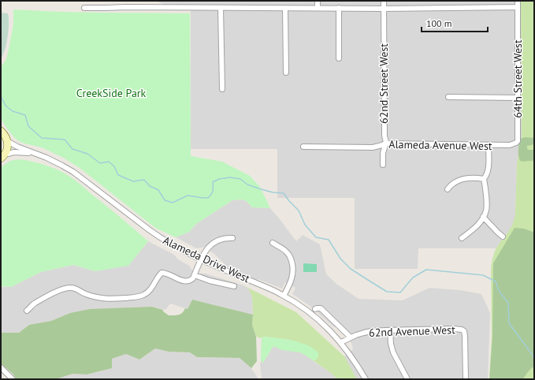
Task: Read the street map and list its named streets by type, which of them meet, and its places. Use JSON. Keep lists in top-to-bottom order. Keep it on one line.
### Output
{"streets":{"street":["64th Street West","62nd Street West","Alameda Avenue West","Alameda Drive West","62nd Avenue West"]},"crossings":[["64th Street West","Alameda Avenue West"],["62nd Street West","Alameda Avenue West"],["Alameda Drive West","62nd Avenue West"]],"parks":["CreekSide Park"],"scale_bar":"100 m"}
